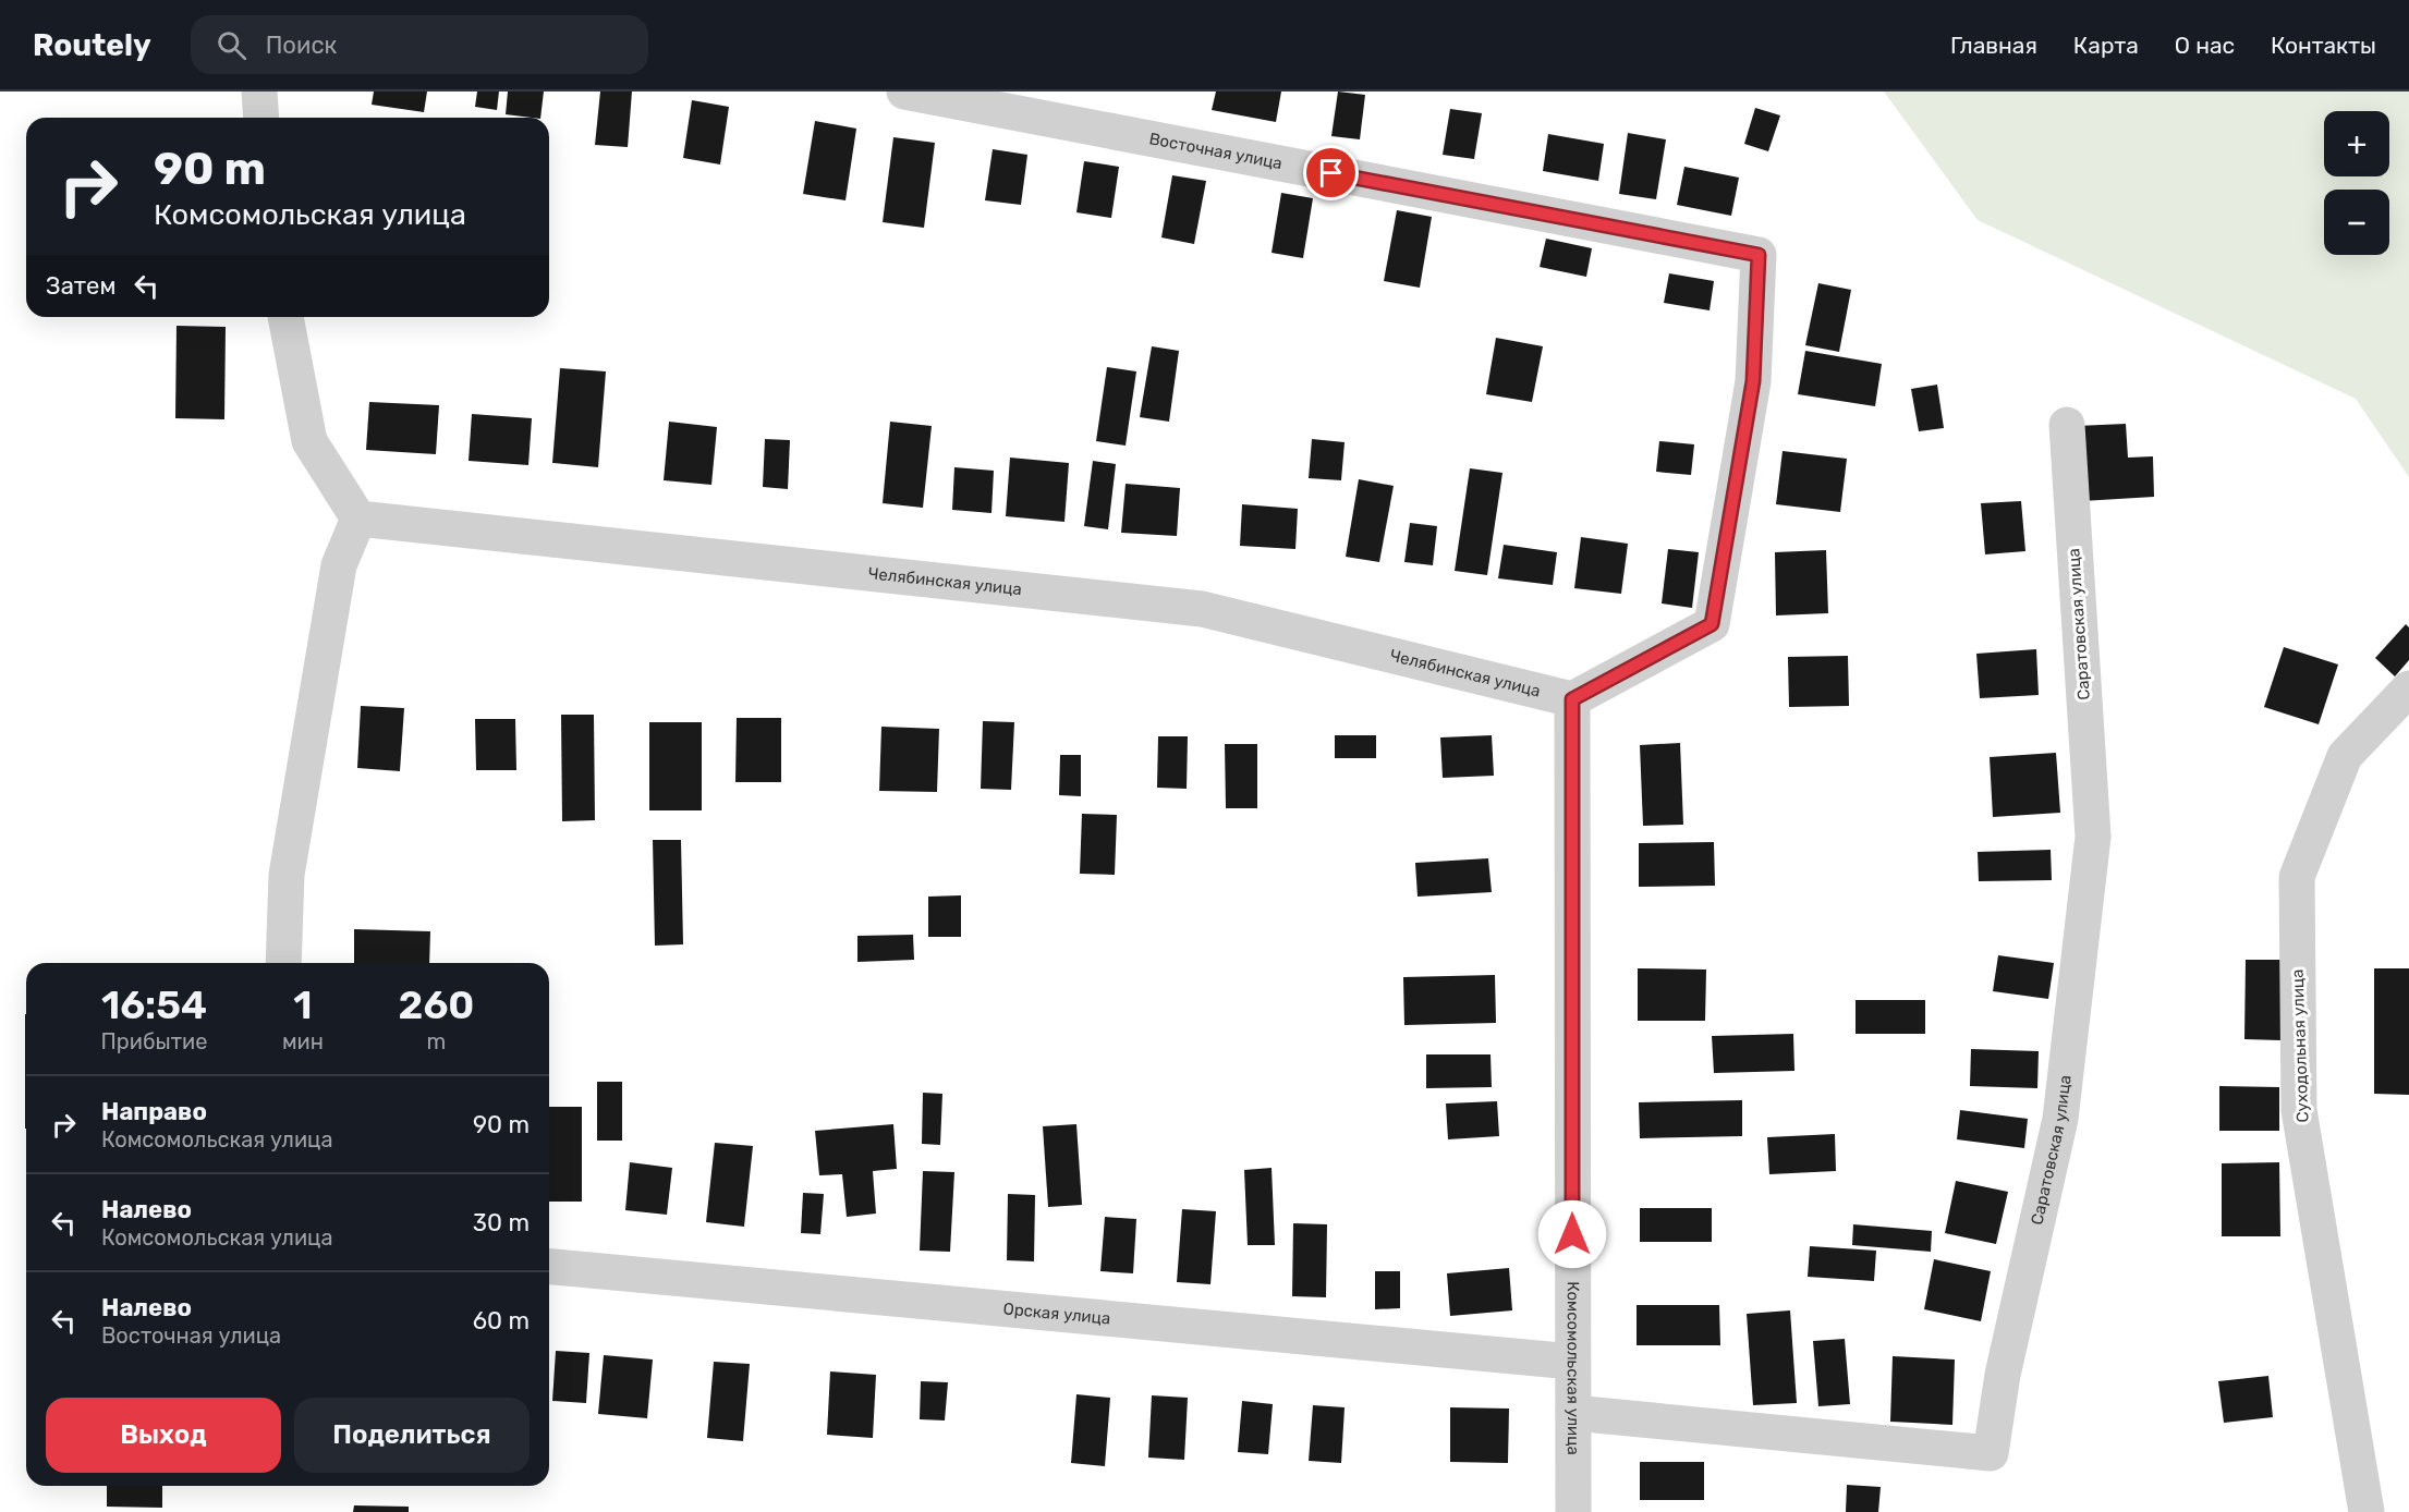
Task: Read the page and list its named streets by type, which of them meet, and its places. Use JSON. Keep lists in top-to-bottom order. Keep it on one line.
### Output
{"streets":{"street":["Восточная улица","Челябинская улица","Саратовская улица","Суходольная улица","Орская улица","Комсомольская улица"]},"crossings":[["Восточная улица","Челябинская улица"],["Восточная улица","Комсомольская улица"],["Челябинская улица","Комсомольская улица"],["Саратовская улица","Комсомольская улица"],["Орская улица","Комсомольская улица"]],"page":{"header":"Routely","search":"Поиск","nav":["Главная","Карта","О нас","Контакты"],"map_buttons":["+","−"],"turn":["90 m","Комсомольская улица"],"then":"Затем","eta":["16:54","Прибытие","1","мин","260","m"],"list":[{"name":"Направо","note":"Комсомольская улица","value":"90 m"},{"name":"Налево","note":"Комсомольская улица","value":"30 m"},{"name":"Налево","note":"Восточная улица","value":"60 m"}],"buttons":["Выход","Поделиться"]}}
